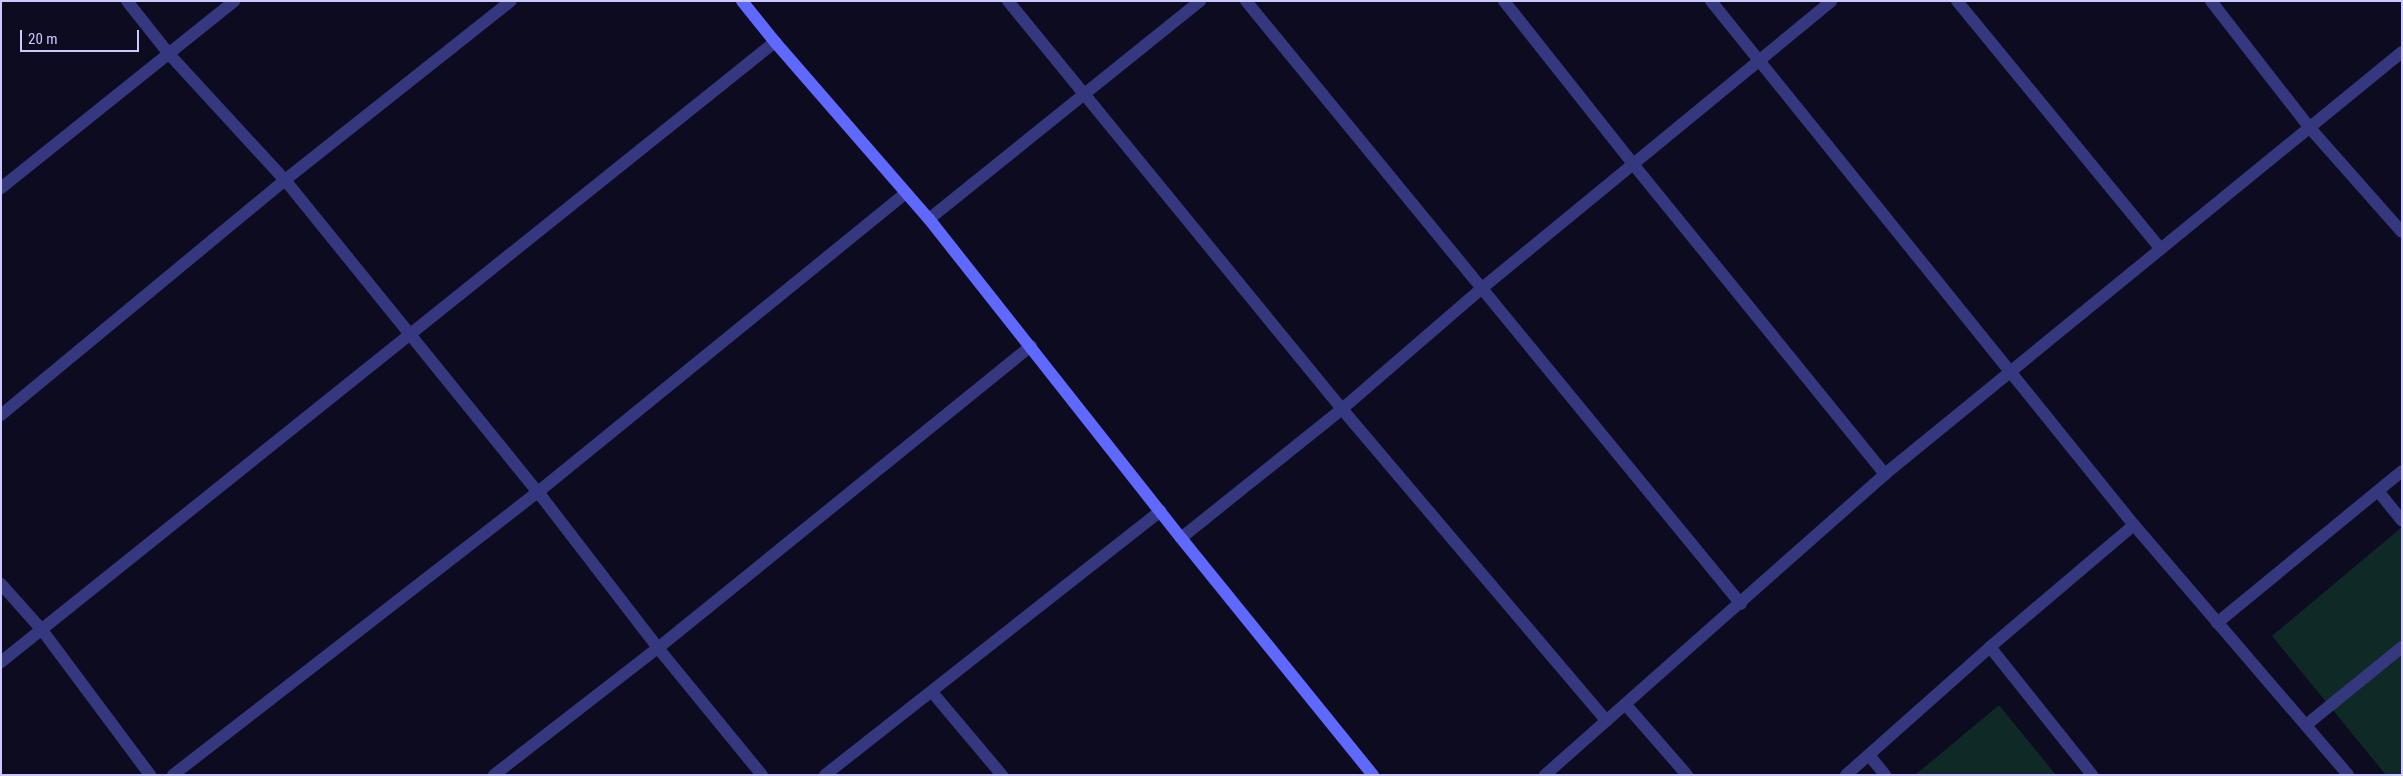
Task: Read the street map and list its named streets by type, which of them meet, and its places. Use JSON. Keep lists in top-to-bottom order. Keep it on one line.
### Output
{"scale_bar":"20 m"}
